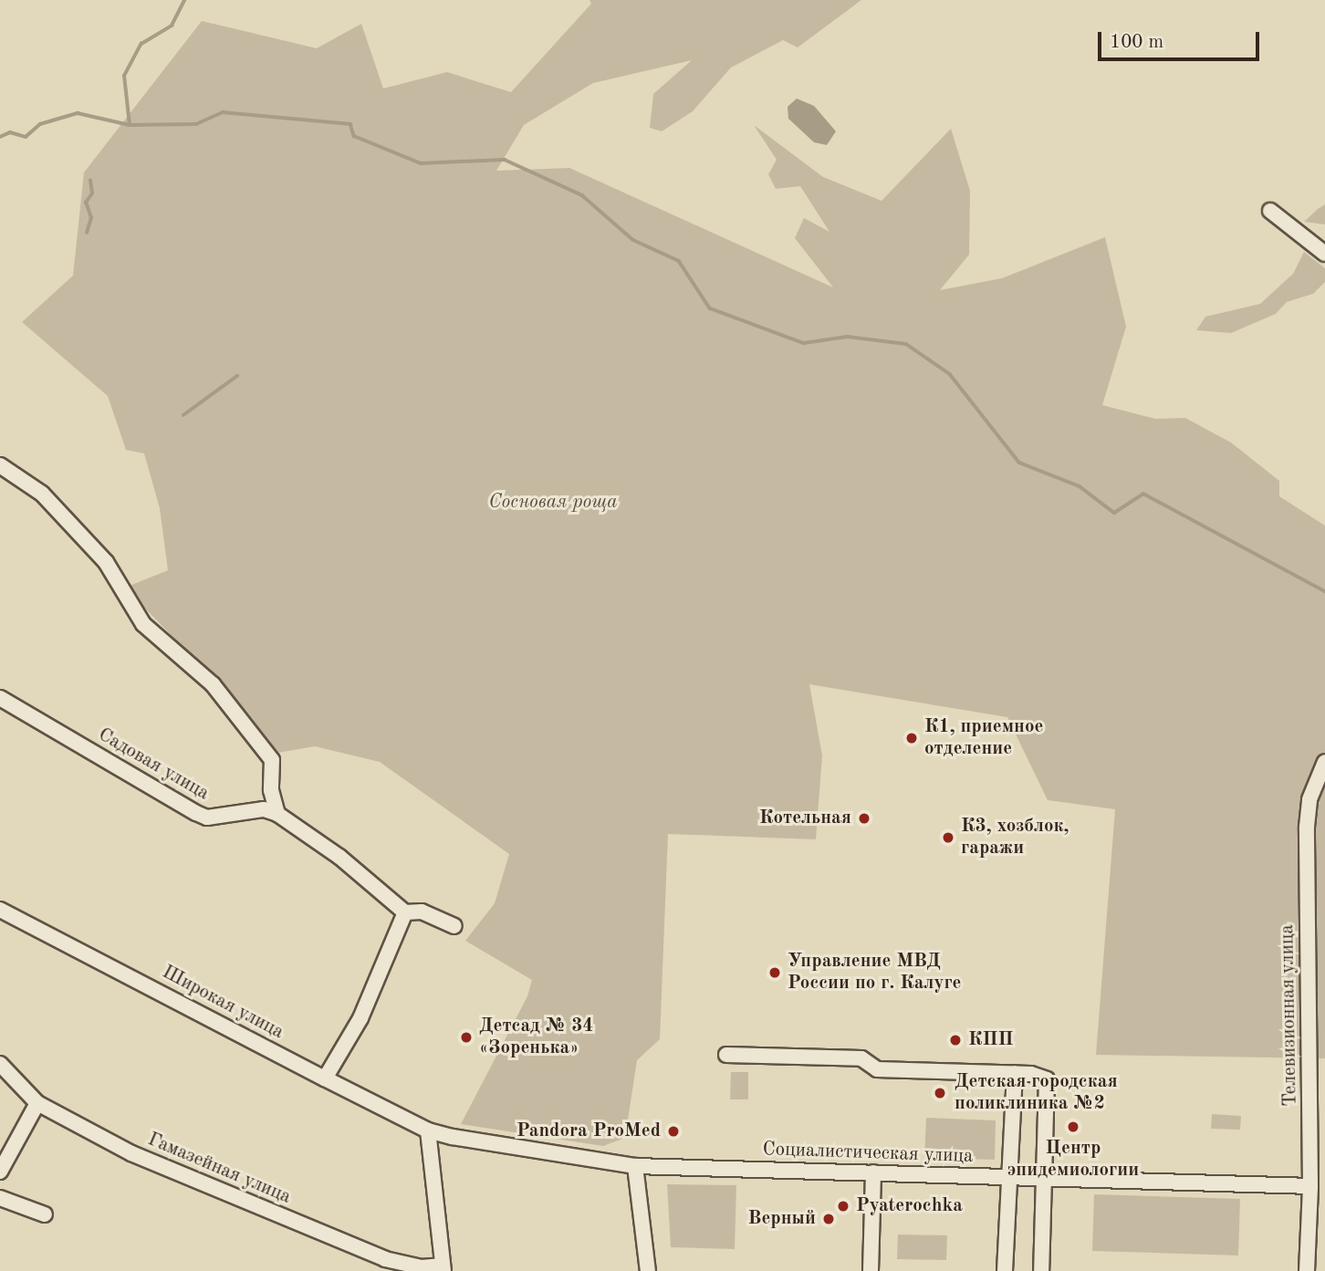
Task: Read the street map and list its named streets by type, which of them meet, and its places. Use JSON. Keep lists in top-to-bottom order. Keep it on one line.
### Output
{"streets":{"street":["Садовая улица","Широкая улица","Телевизионная улица","Социалистическая улица","Гамазейная улица"]},"crossings":[["Широкая улица","Социалистическая улица"],["Телевизионная улица","Социалистическая улица"]],"parks":["Сосновая роща"],"places":["К1, приемное отделение","Котельная","К3, хозблок, гаражи","Управление МВД России по г. Калуге","Детсад № 34 «Зоренька»","КПП","Детская городская поликлиника №2","Центр эпидемиологии","Pandora ProMed","Pyaterochka","Верный"],"scale_bar":"100 m"}
